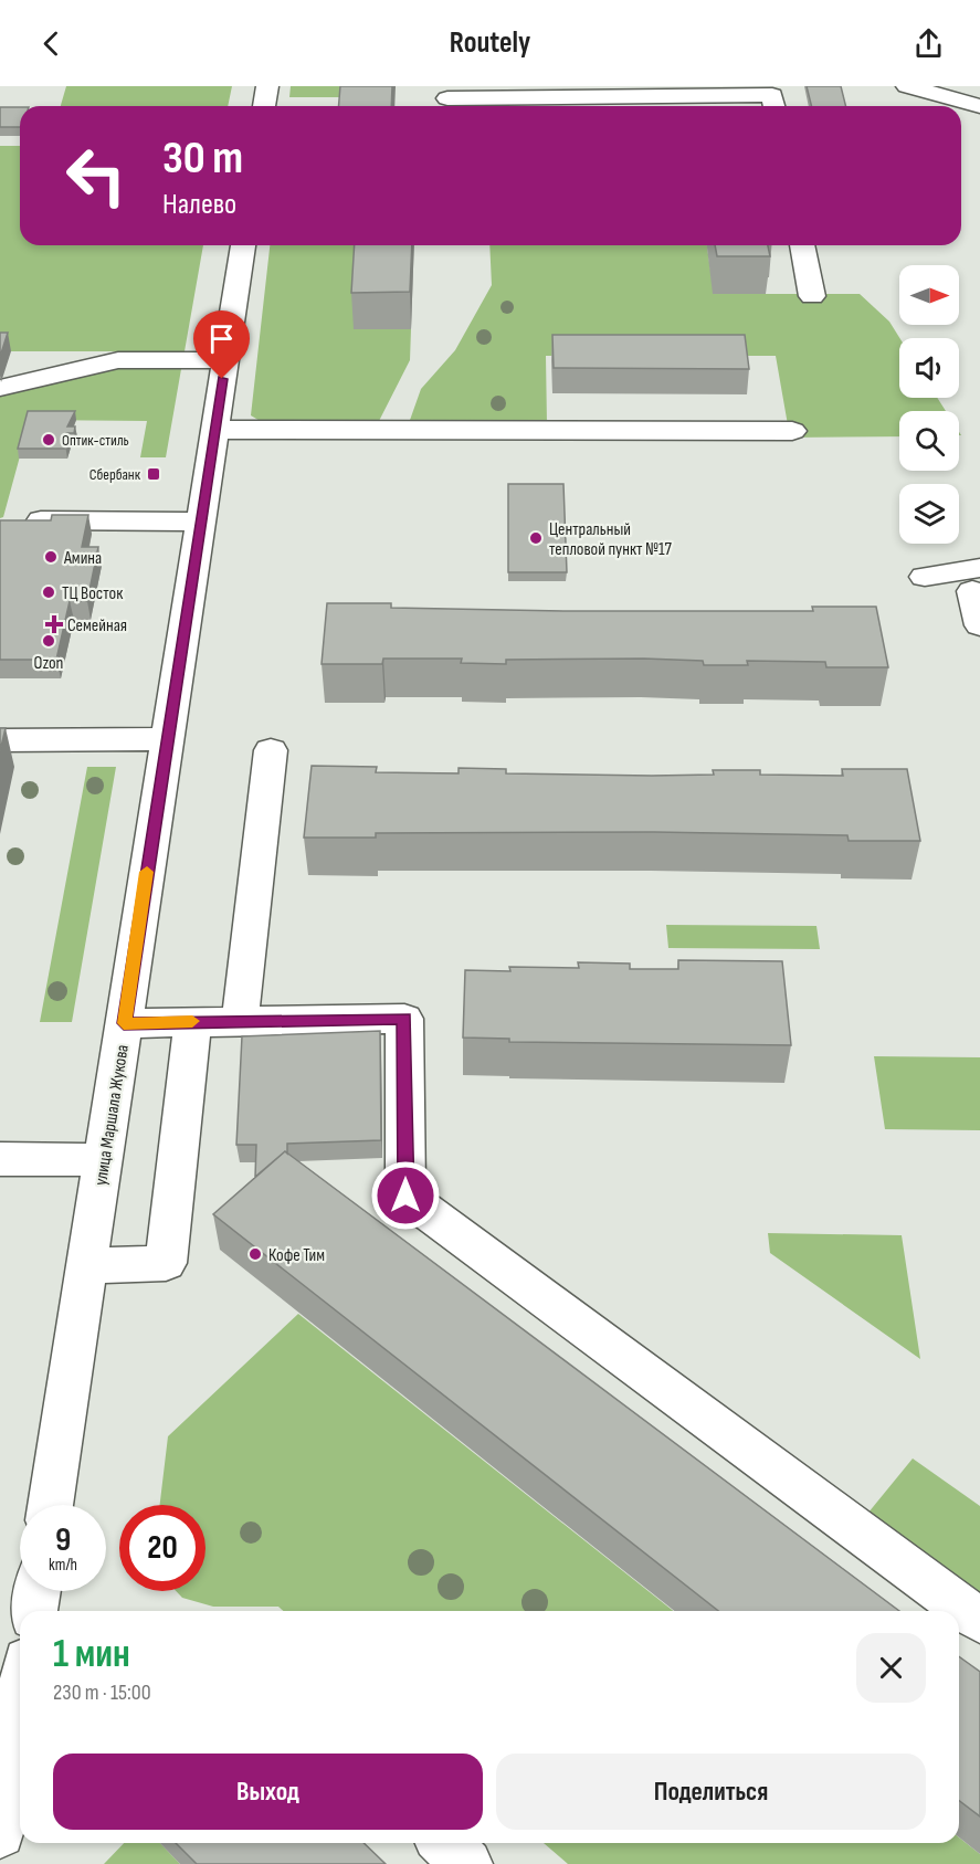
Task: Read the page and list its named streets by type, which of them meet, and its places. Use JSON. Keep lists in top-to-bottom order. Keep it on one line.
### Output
{"streets":{"street":["улица Маршала Жукова"]},"places":{"other":["Оптик-стиль","Центральный тепловой пункт №17","Амина","ТЦ Восток","Ozon","Кофе Тим"],"transit":["Сбербанк"],"health":["Семейная"]},"north":"right","page":{"header":"Routely","turn":["30 m","Налево"],"speed":"9 km/h","limit":"20","heading":["1 мин","230 m · 15:00"],"buttons":["Выход","Поделиться"]}}
